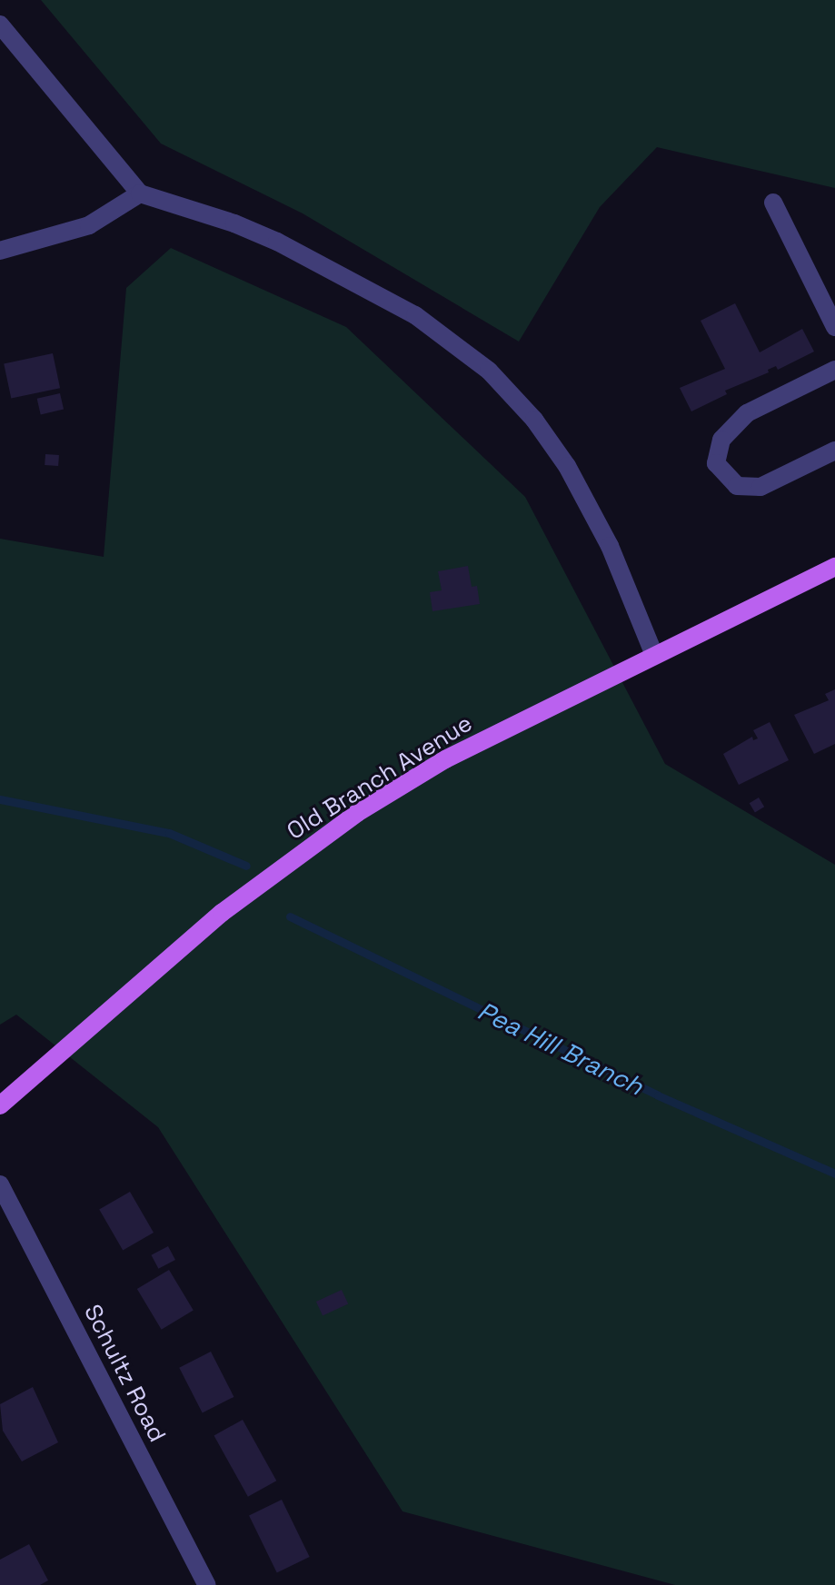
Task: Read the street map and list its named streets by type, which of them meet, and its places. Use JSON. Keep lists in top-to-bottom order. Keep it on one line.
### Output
{"streets":{"main road":["Old Branch Avenue"],"street":["Schultz Road"]},"water":["Pea Hill Branch"]}
